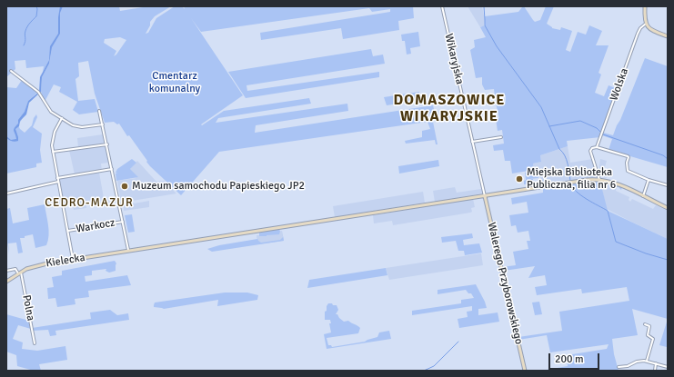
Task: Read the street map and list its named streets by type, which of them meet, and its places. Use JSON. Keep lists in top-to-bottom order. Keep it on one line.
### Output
{"streets":{"street":["Wikaryjska","Wolska","Warkocz","Kielecka","Walerego Przyborowskiego","Polna"]},"crossings":[["Wikaryjska","Kielecka"],["Wikaryjska","Walerego Przyborowskiego"],["Wolska","Kielecka"],["Kielecka","Walerego Przyborowskiego"],["Kielecka","Polna"]],"districts":["DOMASZOWICE WIKARYJSKIE","CEDRO-MAZUR"],"parks":["Cmentarz komunalny"],"places":["Miejska Biblioteka Publiczna, filia nr 6","Muzeum samochodu Papieskiego JP2"],"scale_bar":"200 m"}
